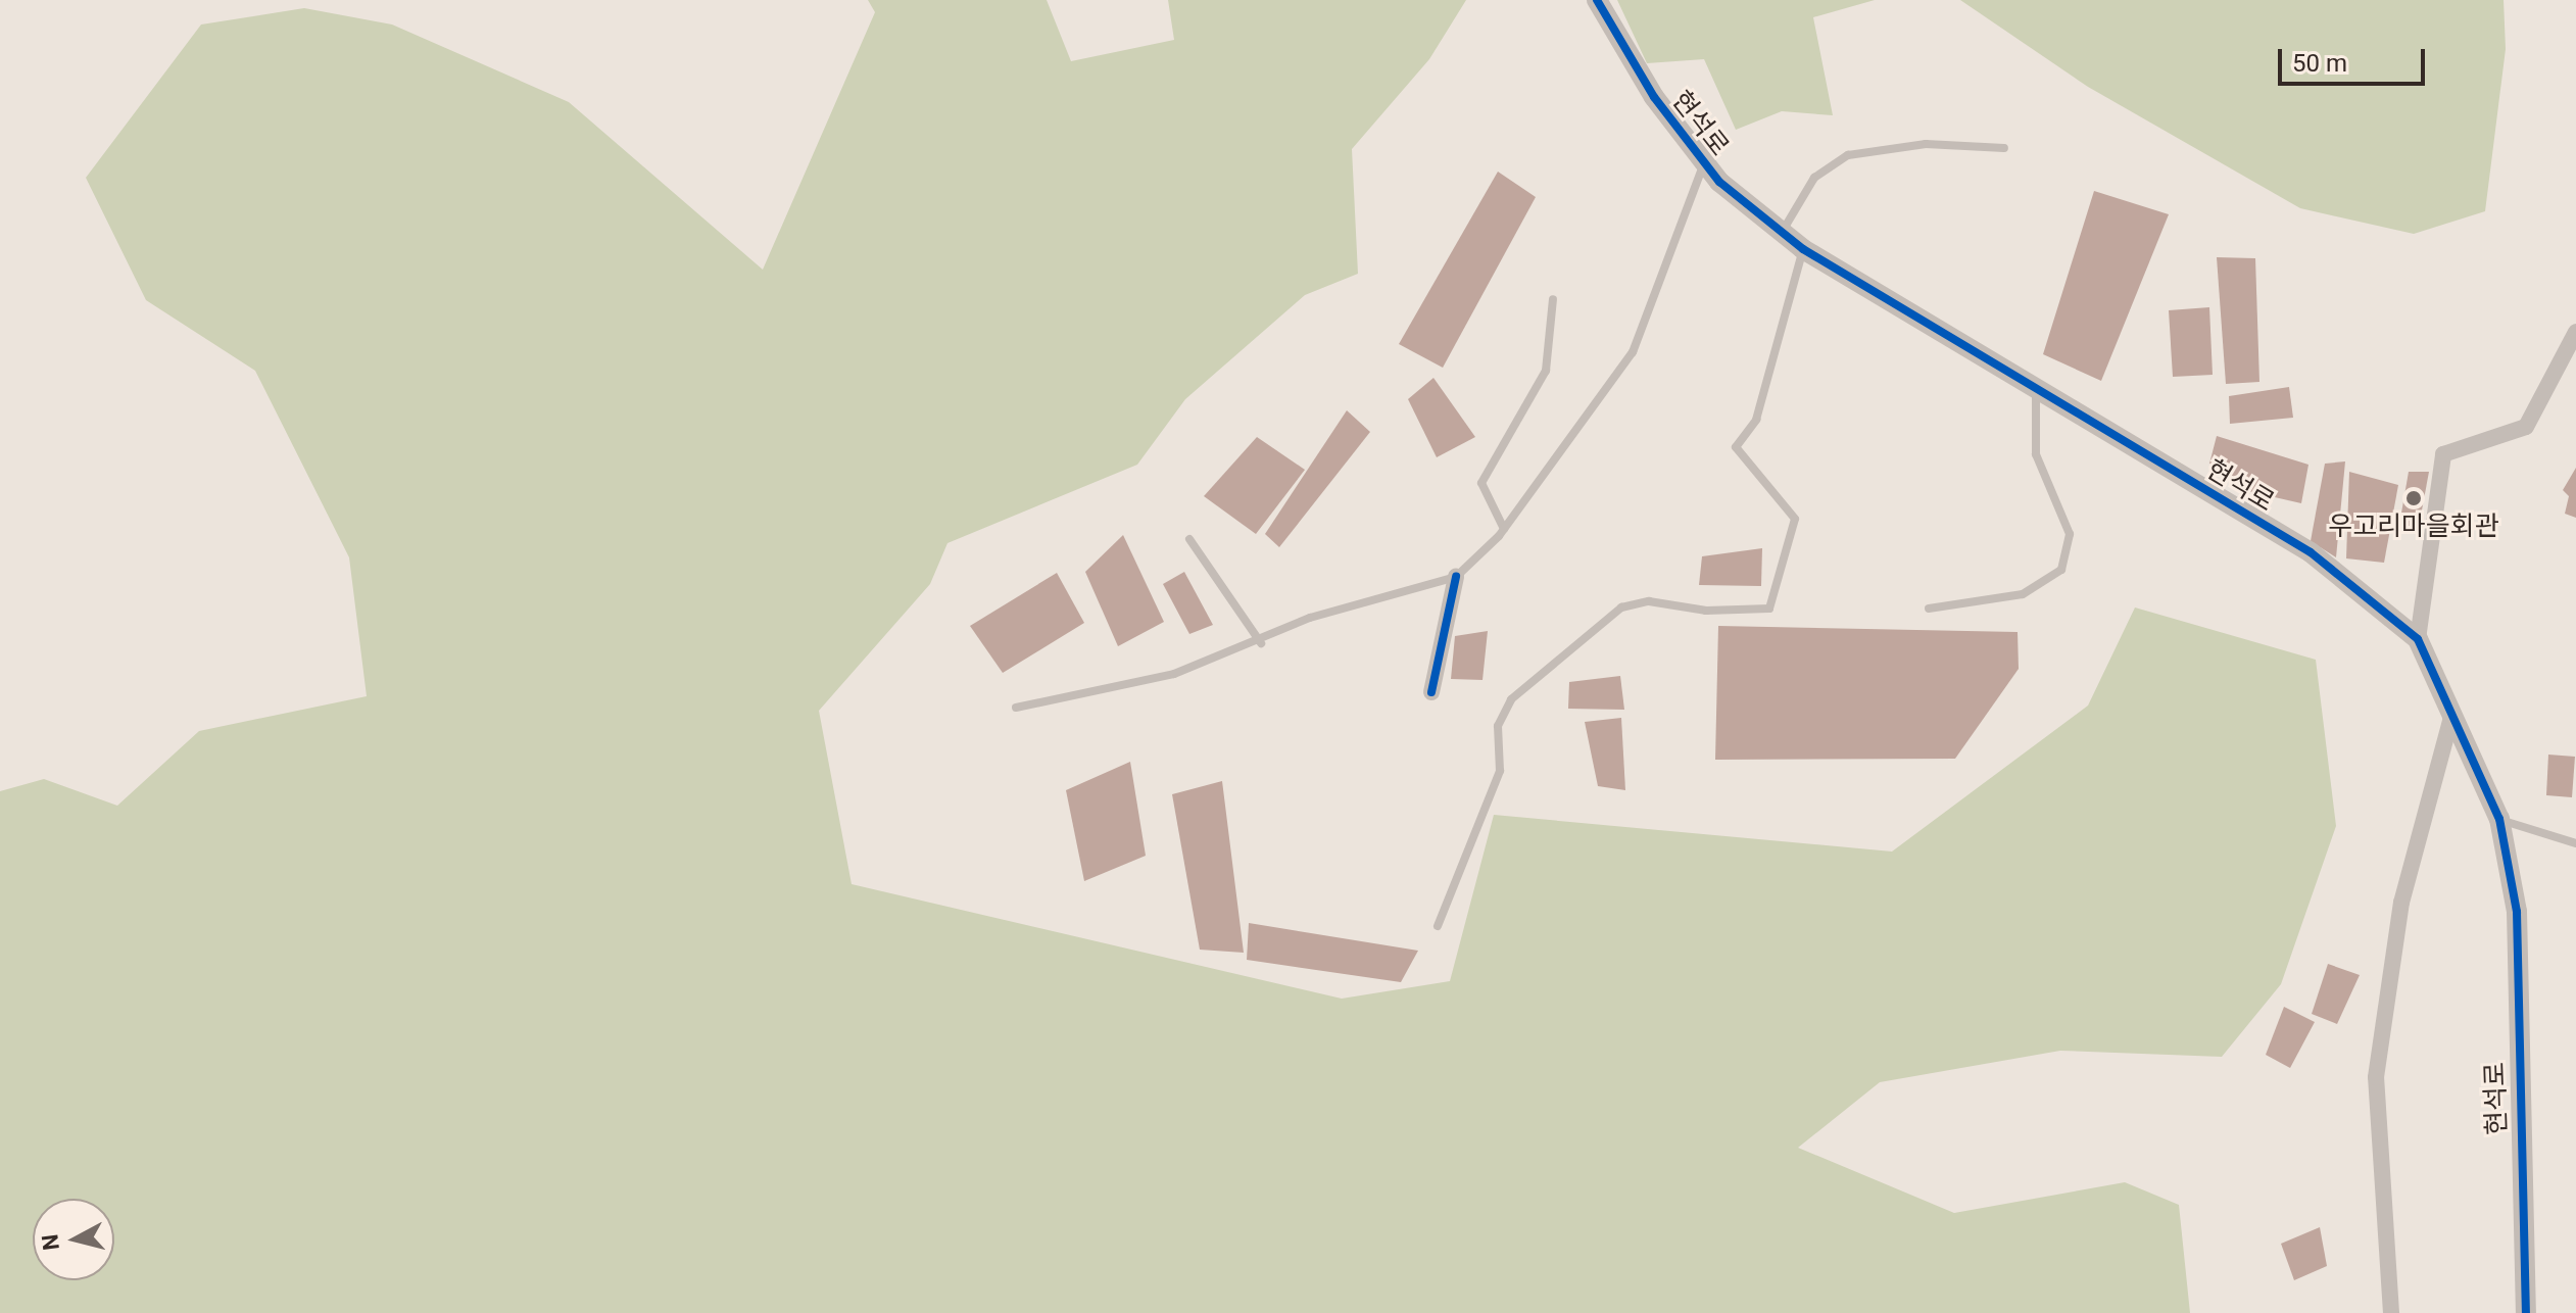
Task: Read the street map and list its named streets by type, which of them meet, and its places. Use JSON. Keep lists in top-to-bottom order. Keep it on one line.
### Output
{"streets":{"street":["현석로"]},"places":["우고리마을회관"],"scale_bar":"50 m","north":"left"}
